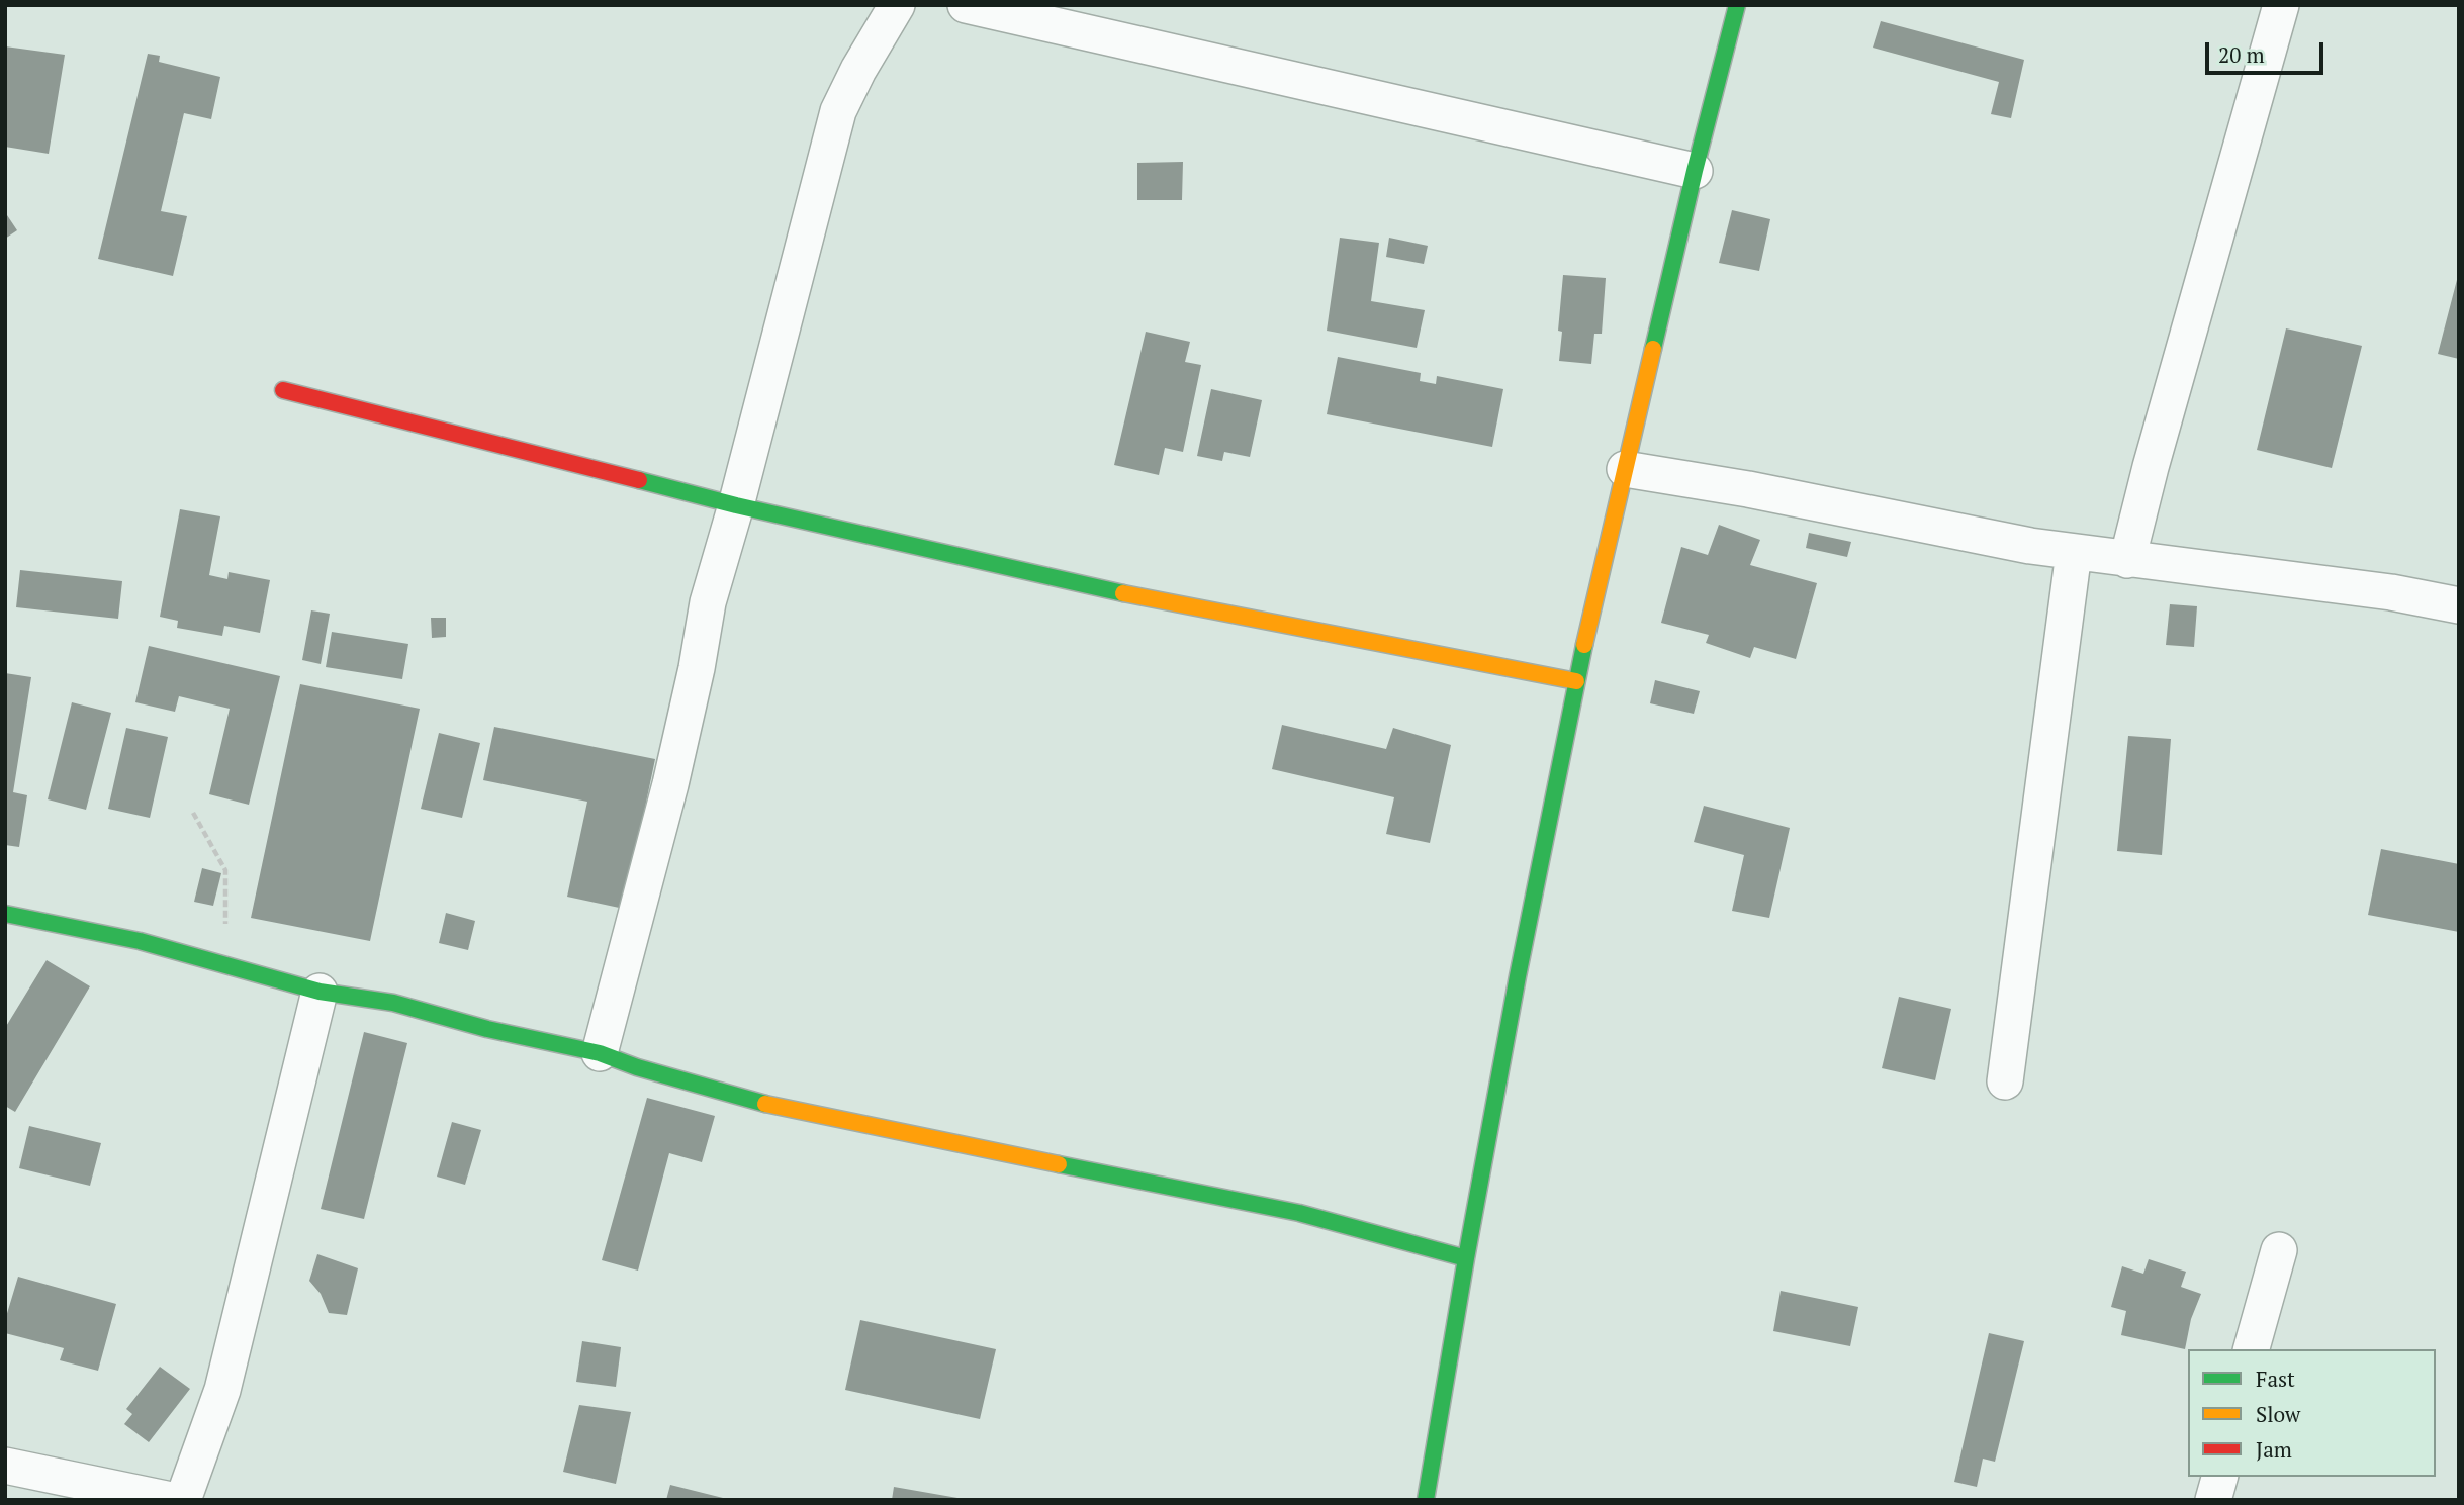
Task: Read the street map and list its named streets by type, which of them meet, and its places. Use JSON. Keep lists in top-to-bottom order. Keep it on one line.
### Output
{"legend":["Fast","Slow","Jam"],"scale_bar":"20 m"}
